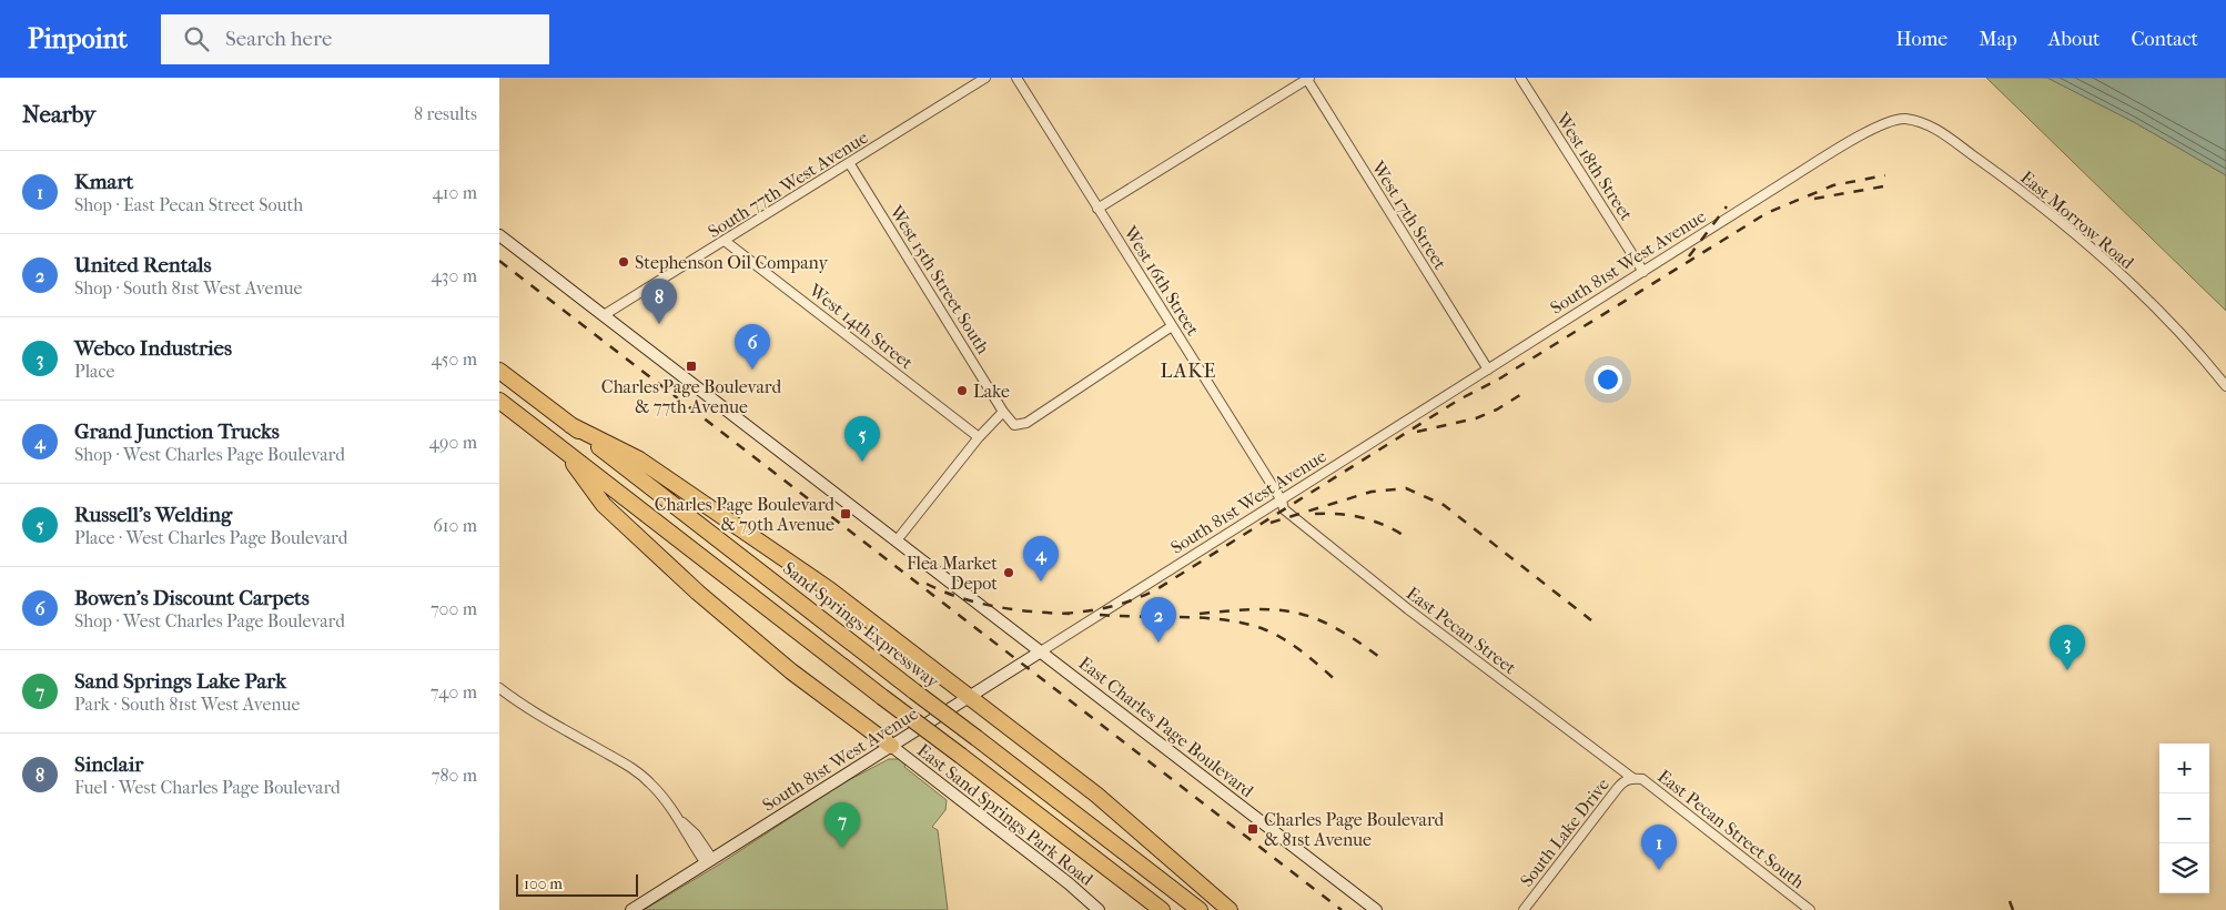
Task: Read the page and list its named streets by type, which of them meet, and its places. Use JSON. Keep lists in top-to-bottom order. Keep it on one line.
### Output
{"streets":{"highway":["Sand Springs Expressway"],"main road":["South 81st West Avenue","East Charles Page Boulevard","East Sand Springs Park Road"],"street":["West 18th Street","South 77th West Avenue","West 17th Street","East Morrow Road","West 15th Street South","West 16th Street","West 14th Street","East Pecan Street","East Pecan Street South","South Lake Drive"]},"crossings":[["West 18th Street","South 81st West Avenue"],["South 77th West Avenue","West 15th Street South"],["South 77th West Avenue","West 14th Street"],["South 77th West Avenue","East Charles Page Boulevard"],["West 17th Street","South 81st West Avenue"],["East Morrow Road","South 81st West Avenue"],["South 81st West Avenue","West 16th Street"],["South 81st West Avenue","East Pecan Street"],["South 81st West Avenue","East Charles Page Boulevard"],["South 81st West Avenue","East Sand Springs Park Road"],["West 16th Street","East Pecan Street"],["East Pecan Street","East Pecan Street South"],["East Pecan Street","South Lake Drive"],["East Pecan Street South","South Lake Drive"]],"districts":["LAKE"],"places":{"other":["Stephenson Oil Company","Lake","Flea Market Depot"],"transit":["Charles Page Boulevard & 77th Avenue","Charles Page Boulevard & 79th Avenue","Charles Page Boulevard & 81st Avenue"]},"scale_bar":"100 m","page":{"header":"Pinpoint","search":"Search here","nav":["Home","Map","About","Contact"],"heading":["Nearby","8 results"],"list":[{"mark":"1","name":"Kmart","note":"Shop · East Pecan Street South","value":"410 m"},{"mark":"2","name":"United Rentals","note":"Shop · South 81st West Avenue","value":"430 m"},{"mark":"3","name":"Webco Industries","note":"Place","value":"450 m"},{"mark":"4","name":"Grand Junction Trucks","note":"Shop · West Charles Page Boulevard","value":"490 m"},{"mark":"5","name":"Russell's Welding","note":"Place · West Charles Page Boulevard","value":"610 m"},{"mark":"6","name":"Bowen's Discount Carpets","note":"Shop · West Charles Page Boulevard","value":"700 m"},{"mark":"7","name":"Sand Springs Lake Park","note":"Park · South 81st West Avenue","value":"740 m"},{"mark":"8","name":"Sinclair","note":"Fuel · West Charles Page Boulevard","value":"780 m"}],"pins":["8","6","5","4","2","3","7","1"],"map_buttons":["+","−"],"scale":"100 m"}}
